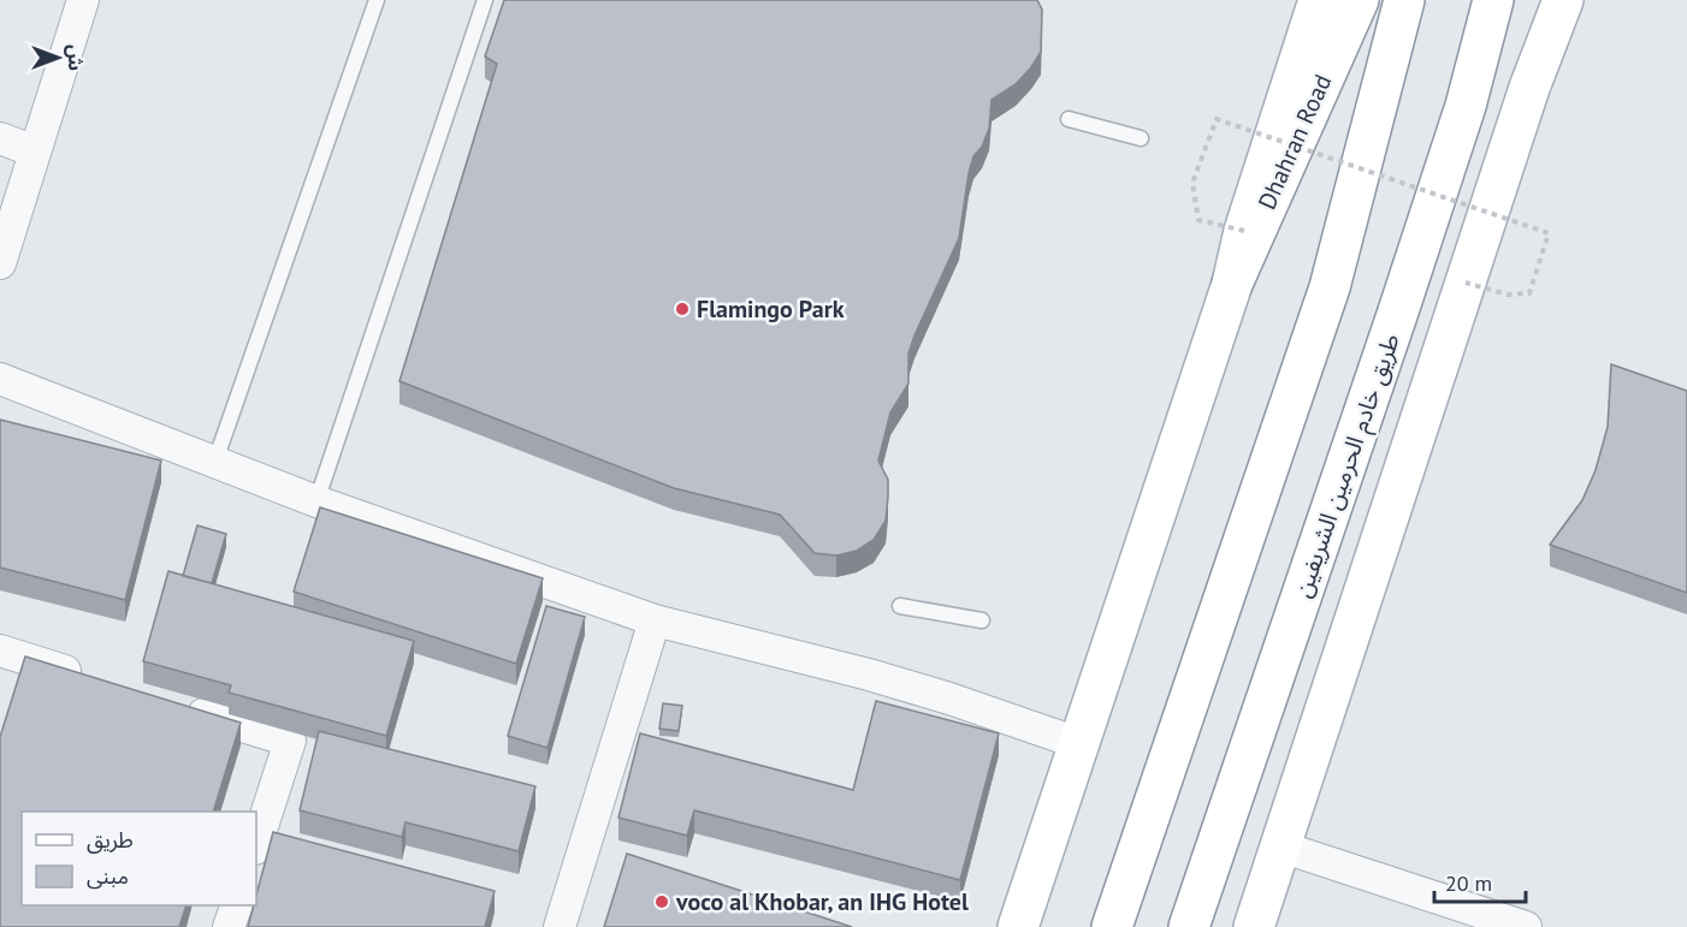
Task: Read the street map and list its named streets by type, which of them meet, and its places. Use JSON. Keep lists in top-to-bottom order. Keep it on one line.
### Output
{"streets":{"main road":["Dhahran Road","طريق خادم الحرمين الشريفين"]},"places":["Flamingo Park","voco al Khobar, an IHG Hotel"],"legend":["طريق","مبنى"],"scale_bar":"20 m","north":"right"}
